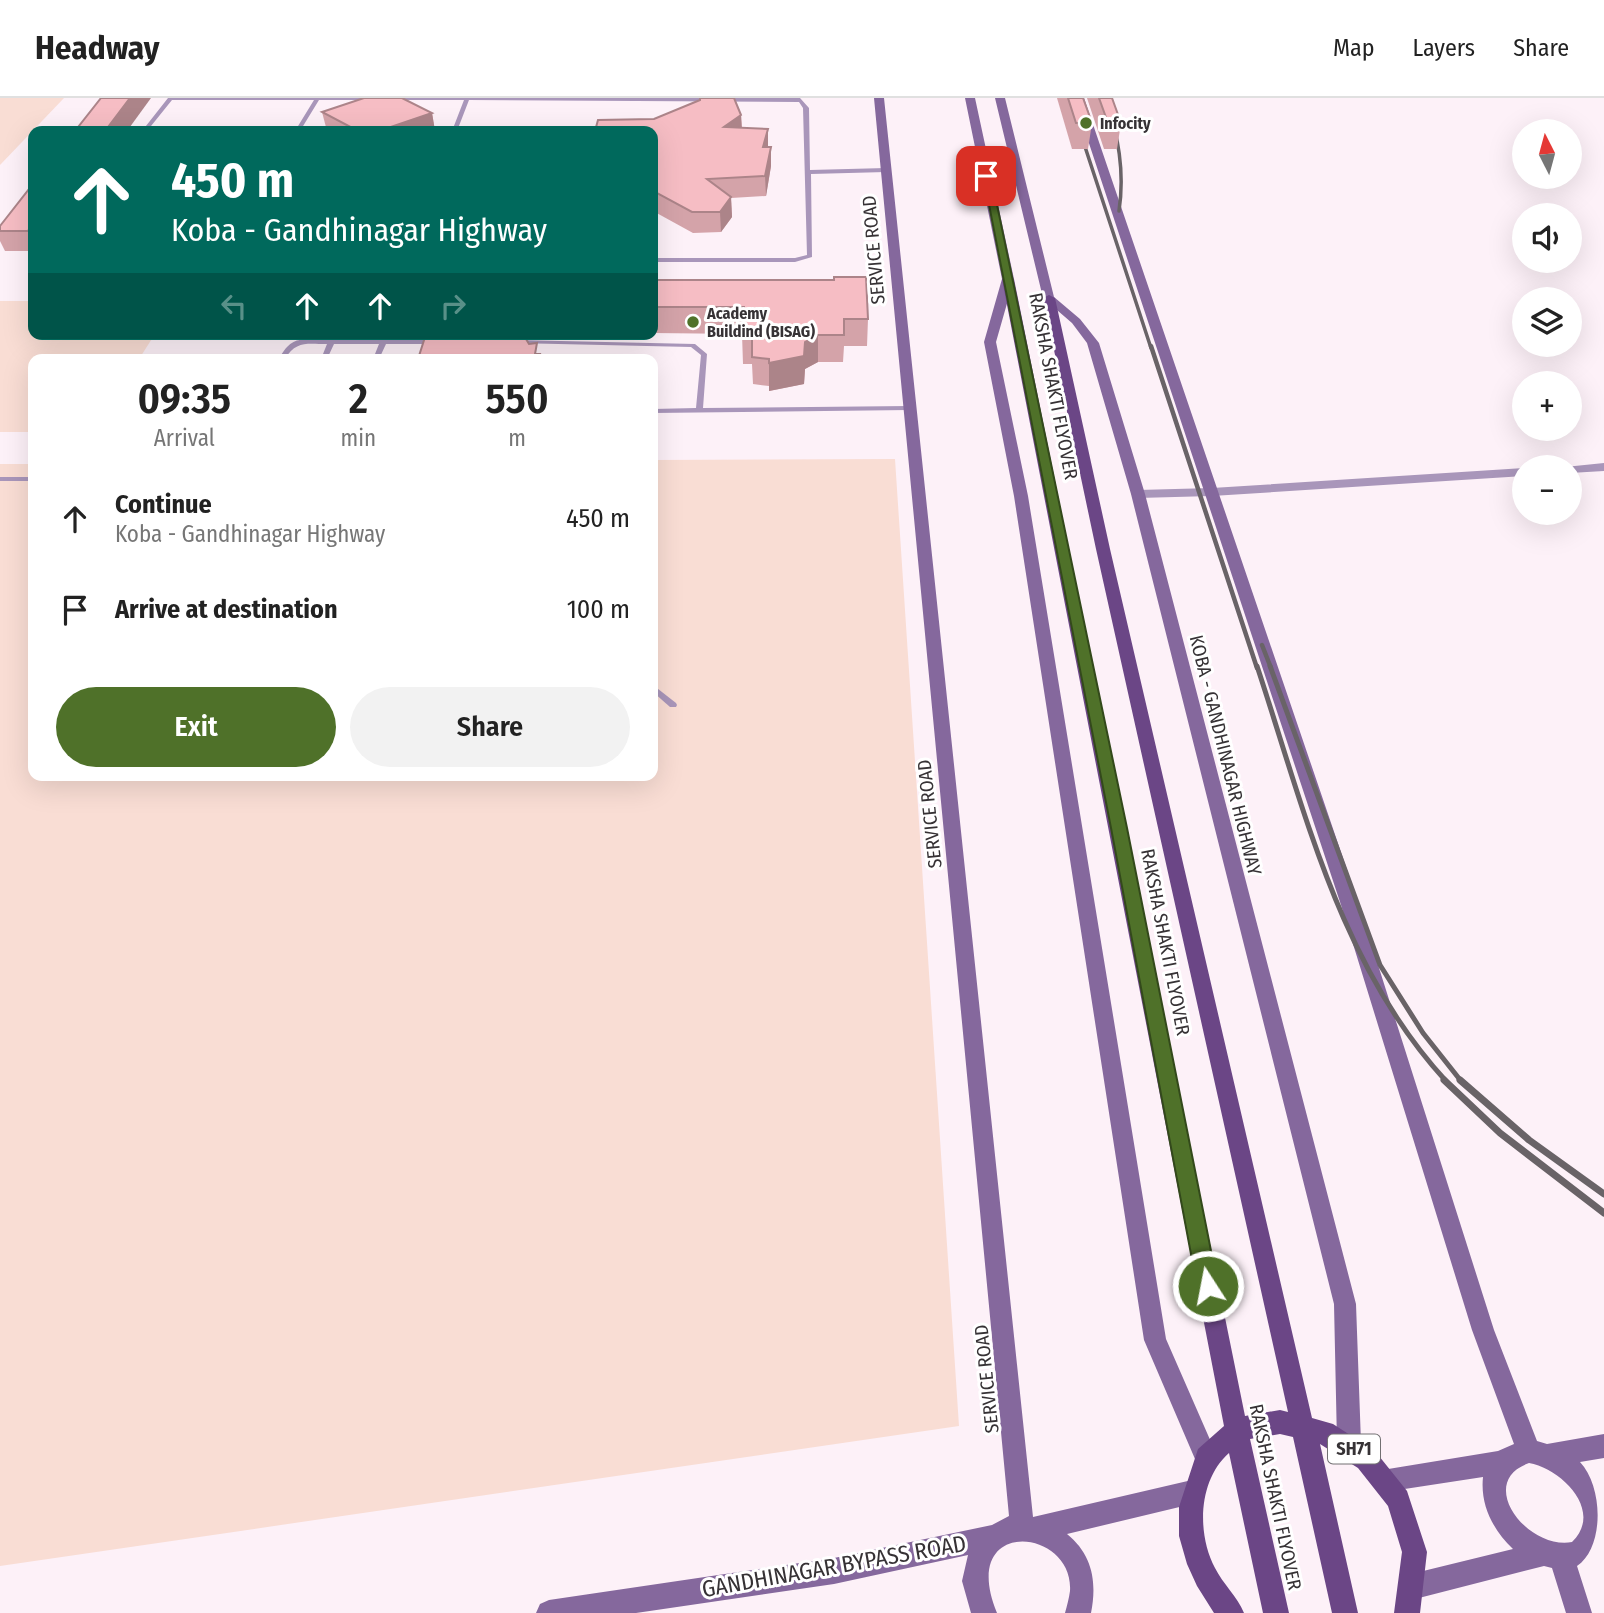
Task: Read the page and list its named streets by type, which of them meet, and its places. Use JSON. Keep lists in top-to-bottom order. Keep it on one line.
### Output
{"streets":{"main road":["SERVICE ROAD","RAKSHA SHAKTI FLYOVER","KOBA - GANDHINAGAR HIGHWAY","SH71","GANDHINAGAR BYPASS ROAD"]},"crossings":[["SERVICE ROAD","GANDHINAGAR BYPASS ROAD"],["RAKSHA SHAKTI FLYOVER","KOBA - GANDHINAGAR HIGHWAY"],["KOBA - GANDHINAGAR HIGHWAY","SH71"]],"places":["Infocity","Academy Buildind (BISAG)"],"north":"top","page":{"header":"Headway","nav":["Map","Layers","Share"],"map_buttons":["+","−"],"turn":["450 m","Koba - Gandhinagar Highway"],"eta":["09:35","Arrival","2","min","550","m"],"list":[{"name":"Continue","note":"Koba - Gandhinagar Highway","value":"450 m"},{"name":"Arrive at destination","value":"100 m"}],"buttons":["Exit","Share"]}}
